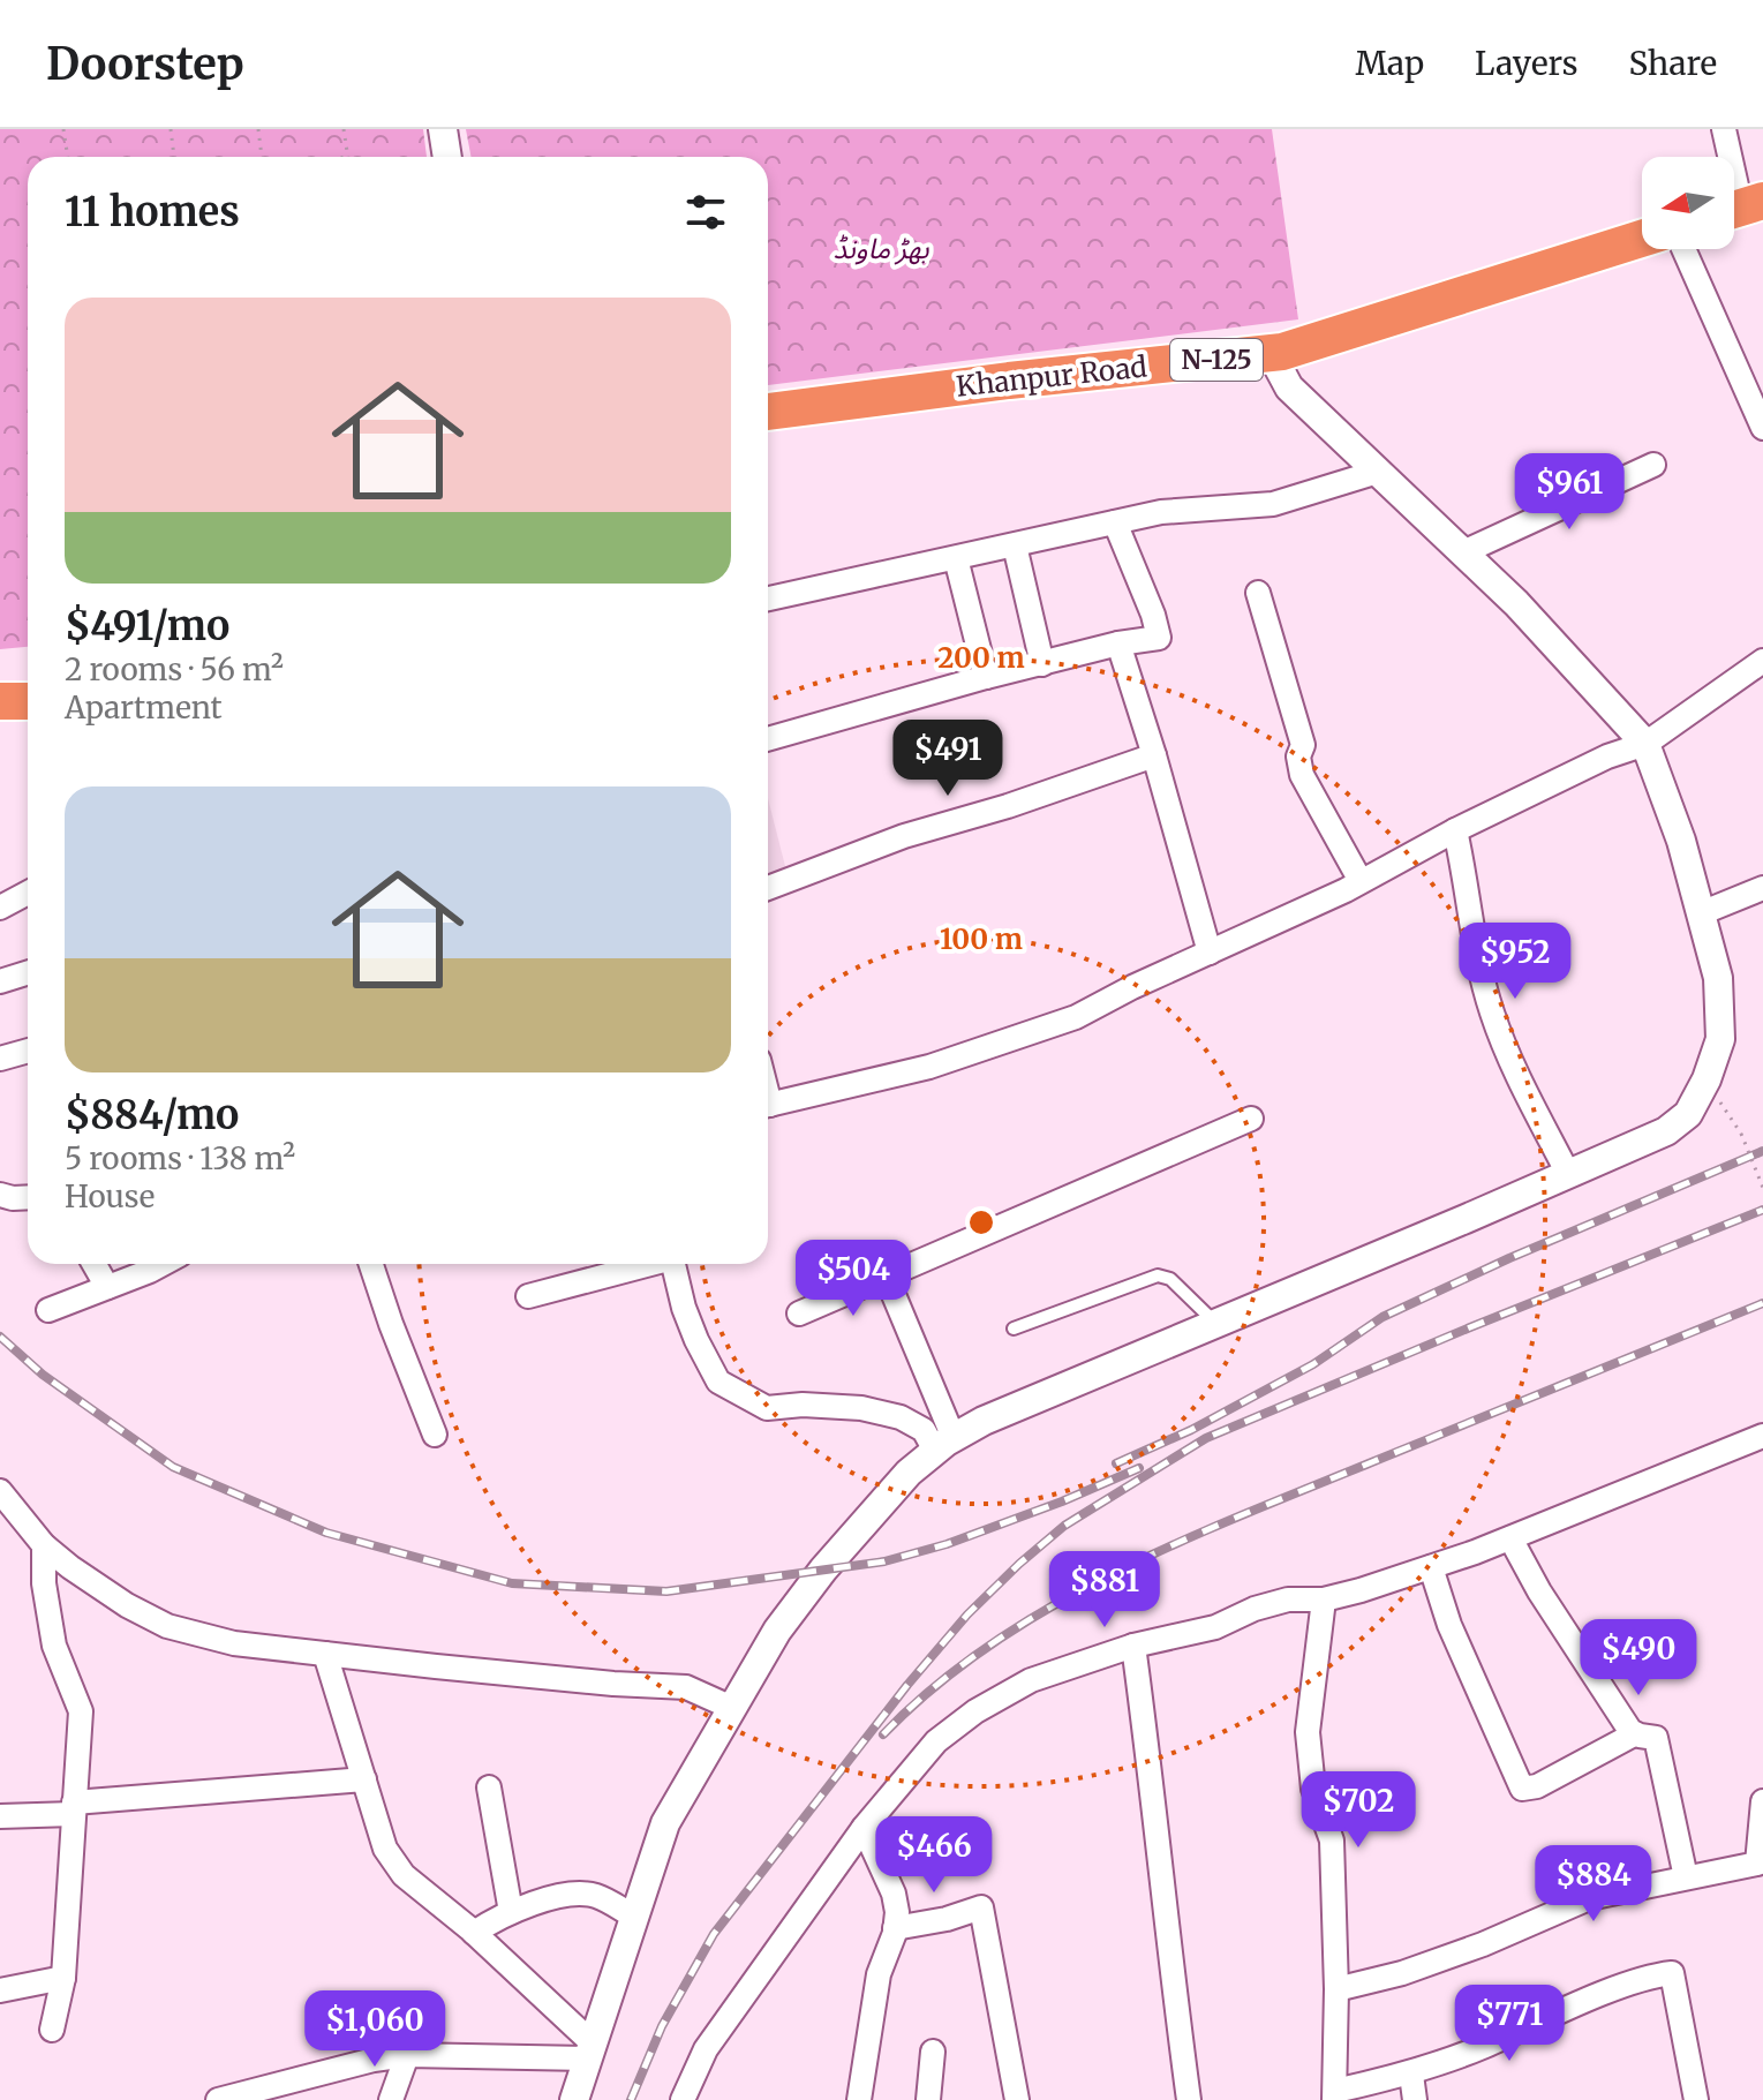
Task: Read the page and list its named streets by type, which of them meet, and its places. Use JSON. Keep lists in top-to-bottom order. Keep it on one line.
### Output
{"streets":{"highway":["N-125","Khanpur Road"]},"parks":["بھڑ ماونڈ"],"north":"left","page":{"header":"Doorstep","nav":["Map","Layers","Share"],"heading":"11 homes","list":[{"name":"$491/mo","note":"2 rooms · 56 m² · Apartment"},{"name":"$884/mo","note":"5 rooms · 138 m² · House"}],"price":["$961","$491","$952","$504","$881","$490","$702","$466","$884","$771","$1,060"]},"rings":["200 m","100 m"]}
